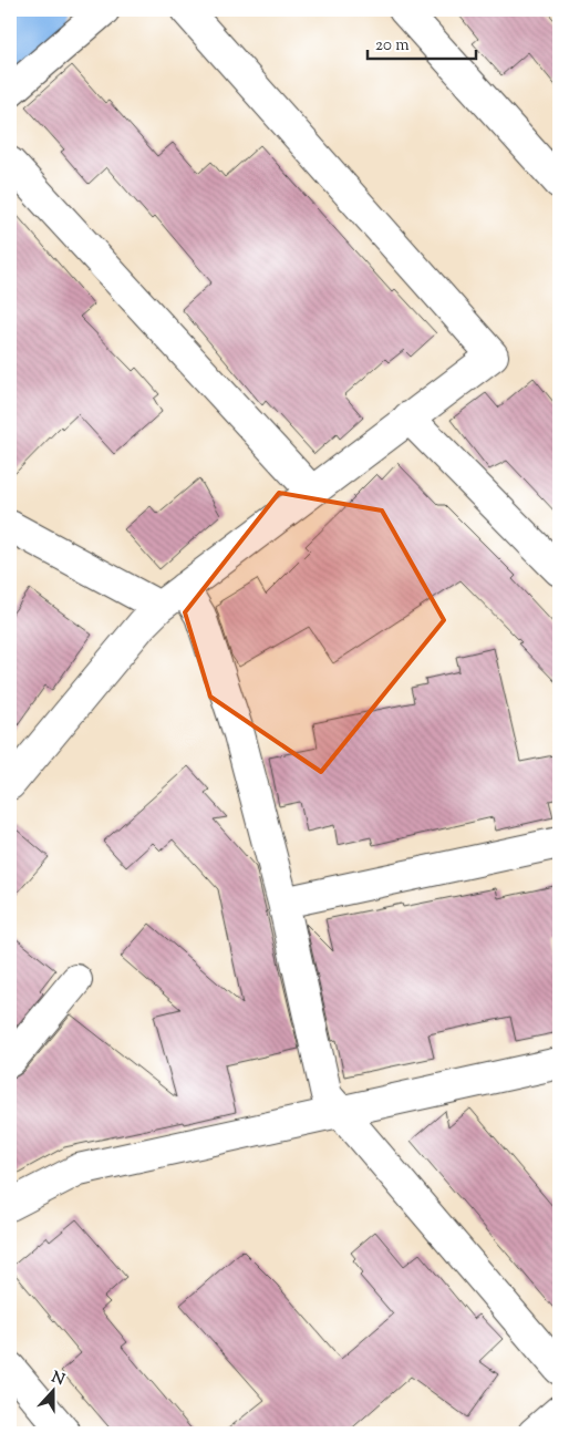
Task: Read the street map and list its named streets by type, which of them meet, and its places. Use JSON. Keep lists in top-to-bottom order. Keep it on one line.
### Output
{"scale_bar":"20 m","north":"top"}
